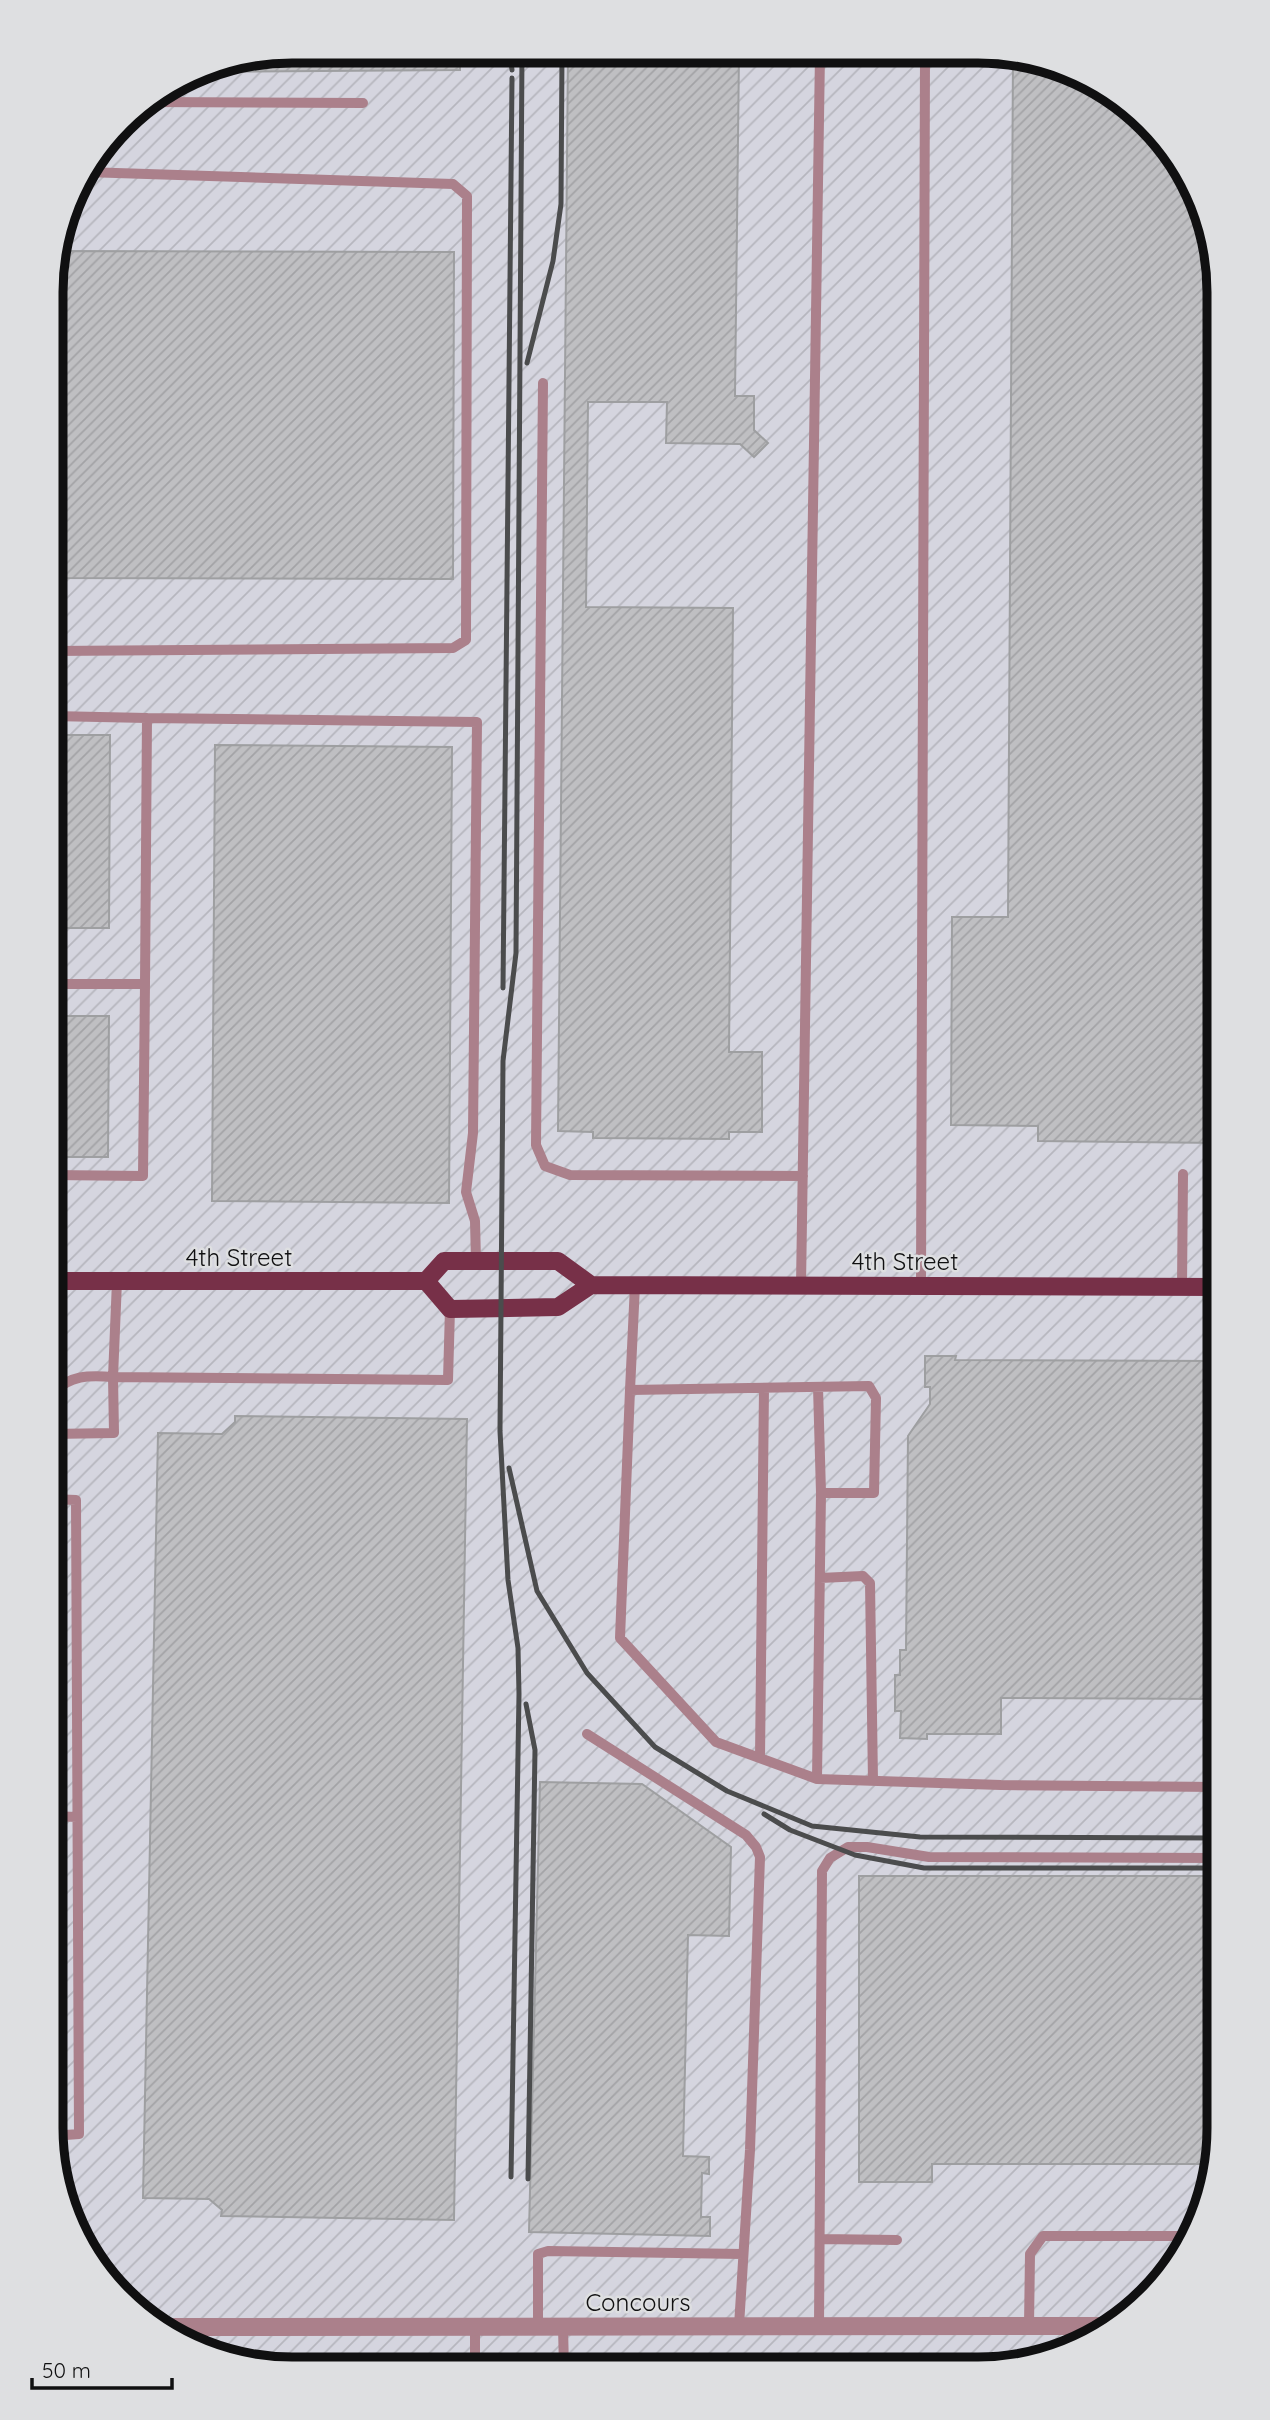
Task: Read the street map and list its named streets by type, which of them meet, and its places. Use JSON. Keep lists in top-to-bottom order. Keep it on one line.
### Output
{"streets":{"main road":["4th Street"],"street":["Concours"]},"scale_bar":"50 m"}
